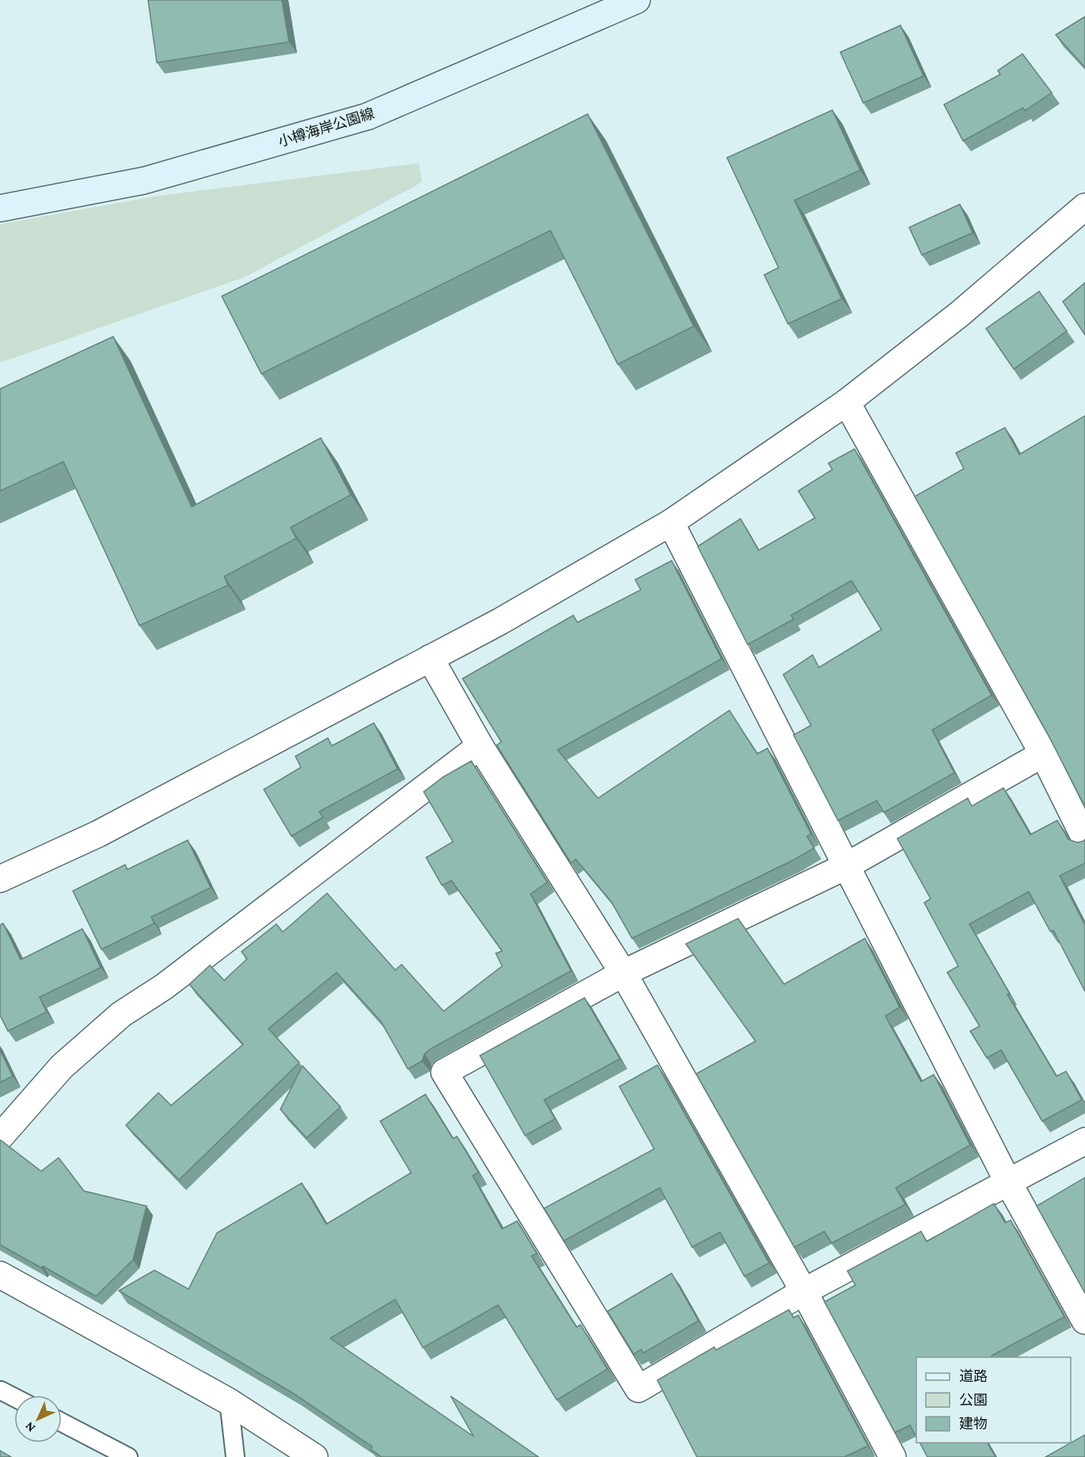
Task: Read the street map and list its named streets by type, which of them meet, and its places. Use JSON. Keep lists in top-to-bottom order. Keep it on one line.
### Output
{"streets":{"main road":["小樽海岸公園線"]},"legend":["道路","公園","建物"],"north":"bottom left"}
